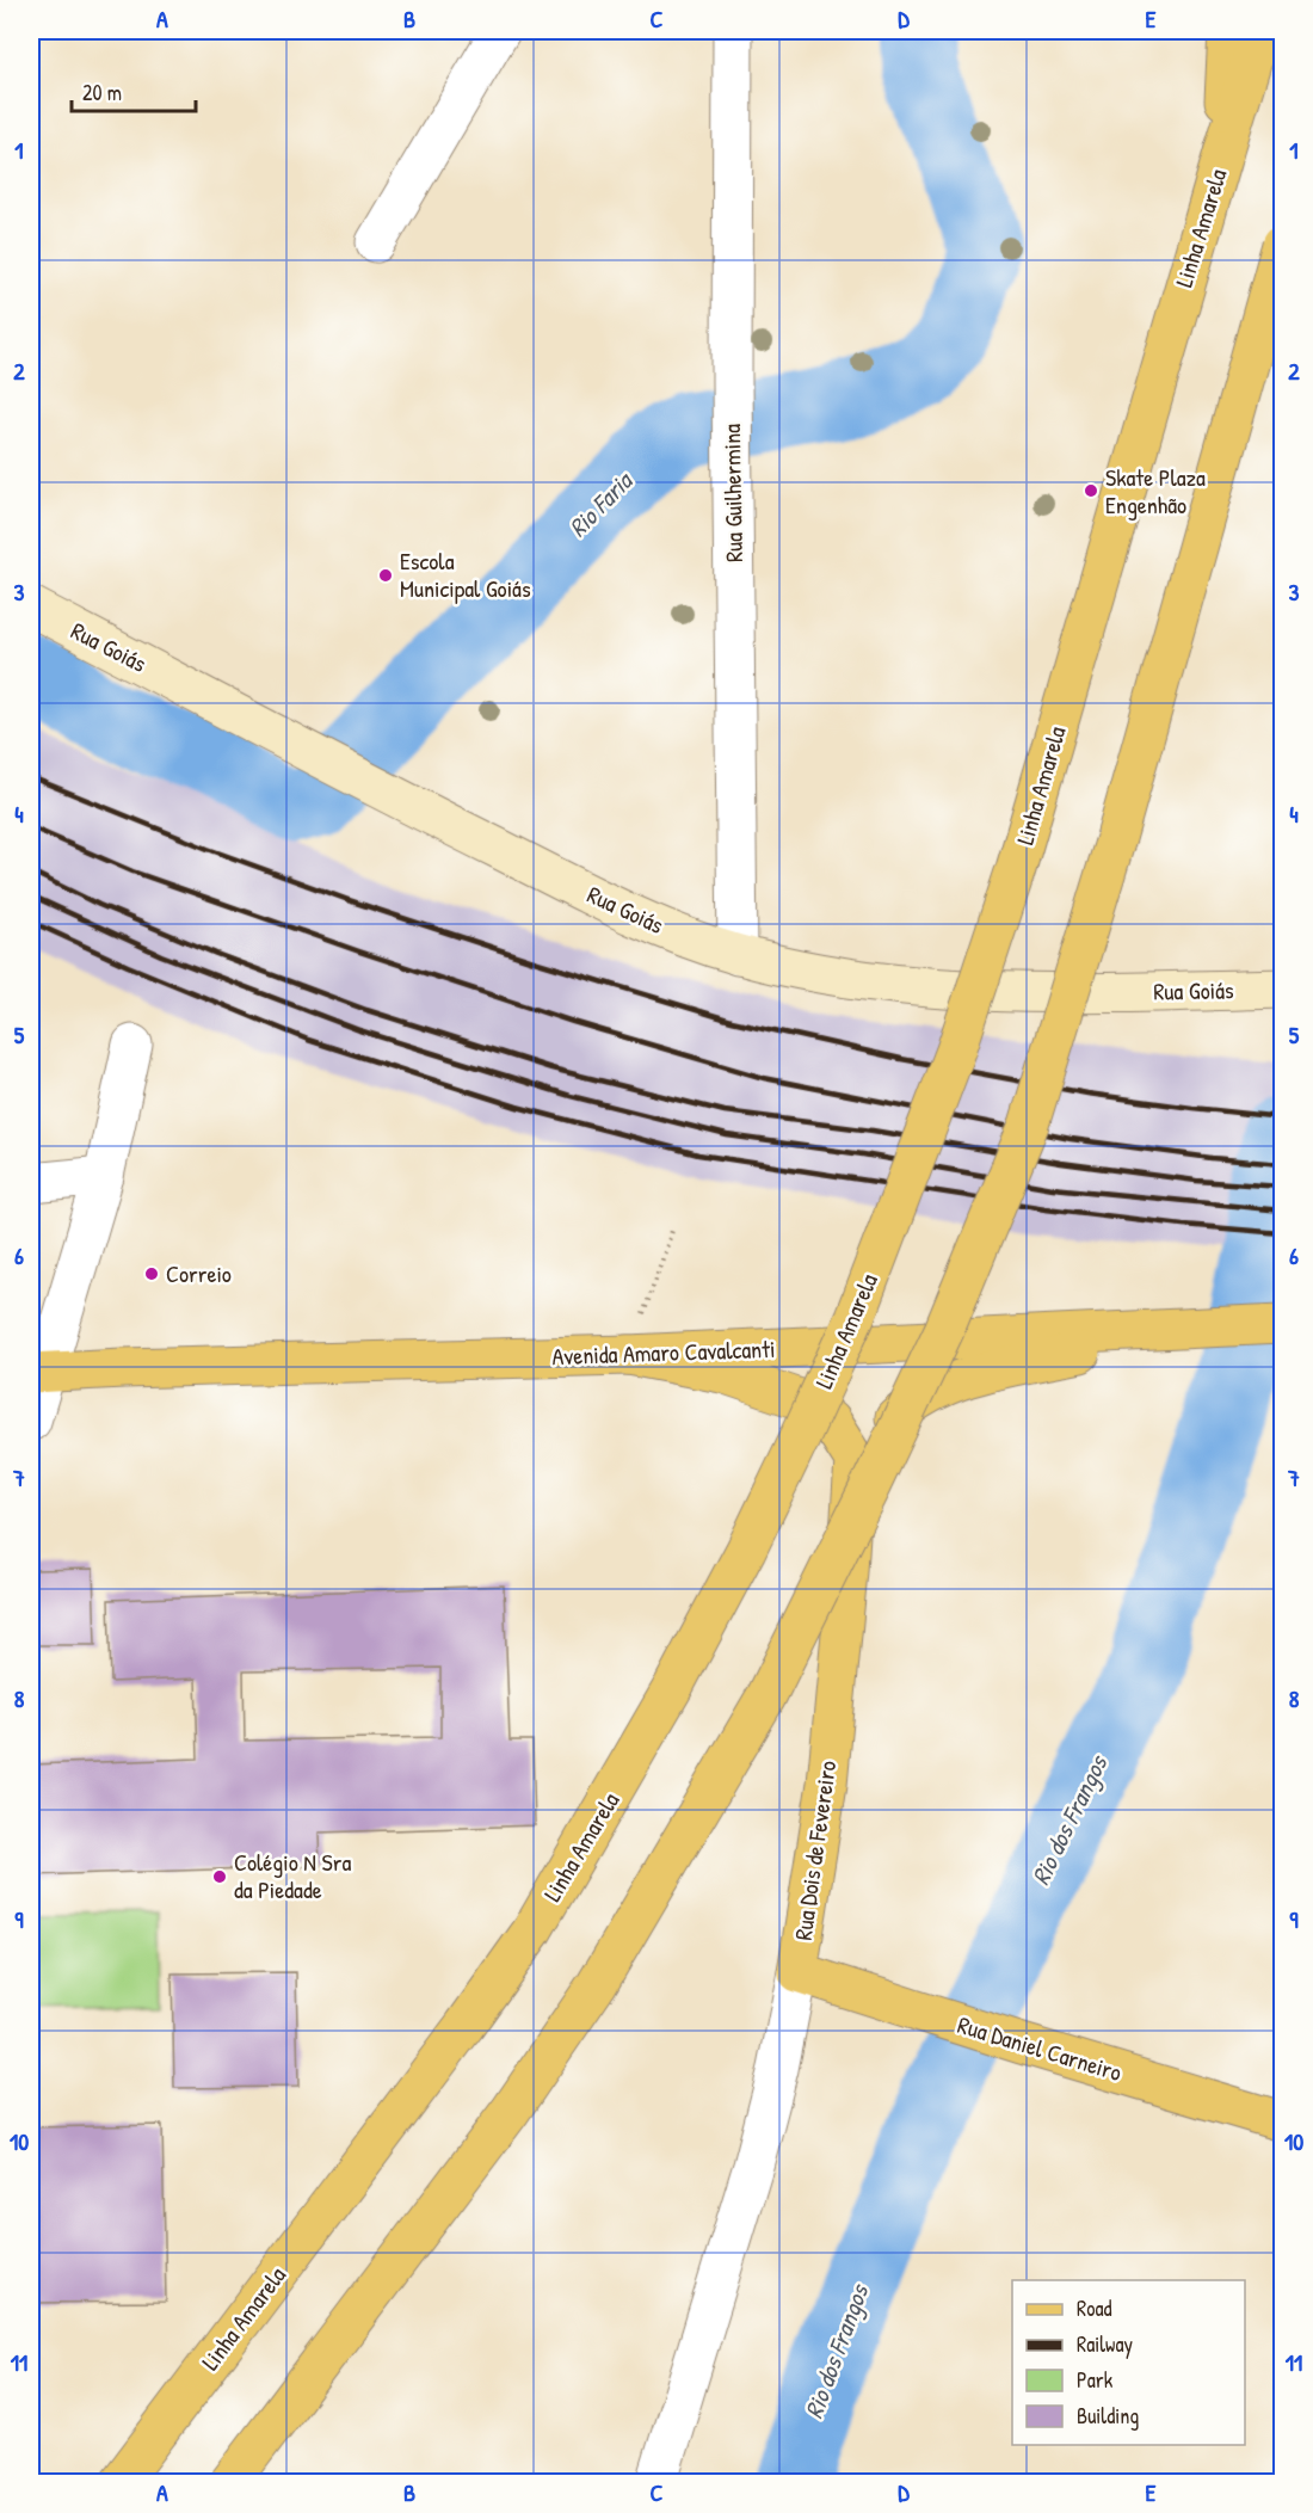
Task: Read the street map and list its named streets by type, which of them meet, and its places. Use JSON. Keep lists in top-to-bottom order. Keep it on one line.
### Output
{"streets":{"main road":["Linha Amarela","Rua Goiás","Avenida Amaro Cavalcanti","Rua Dois de Fevereiro","Rua Daniel Carneiro"],"street":["Rua Guilhermina"]},"crossings":[["Rua Guilhermina","Rua Goiás"],["Rua Dois de Fevereiro","Rua Daniel Carneiro"]],"water":["Rio Faria","Rio dos Frangos"],"places":["Skate Plaza Engenhão","Escola Municipal Goiás","Correio","Colégio N Sra da Piedade"],"legend":["Road","Railway","Park","Building"],"scale_bar":"20 m","grid":{"columns":["A","B","C","D","E"],"rows":["1","2","3","4","5","6","7","8","9","10","11"]}}
